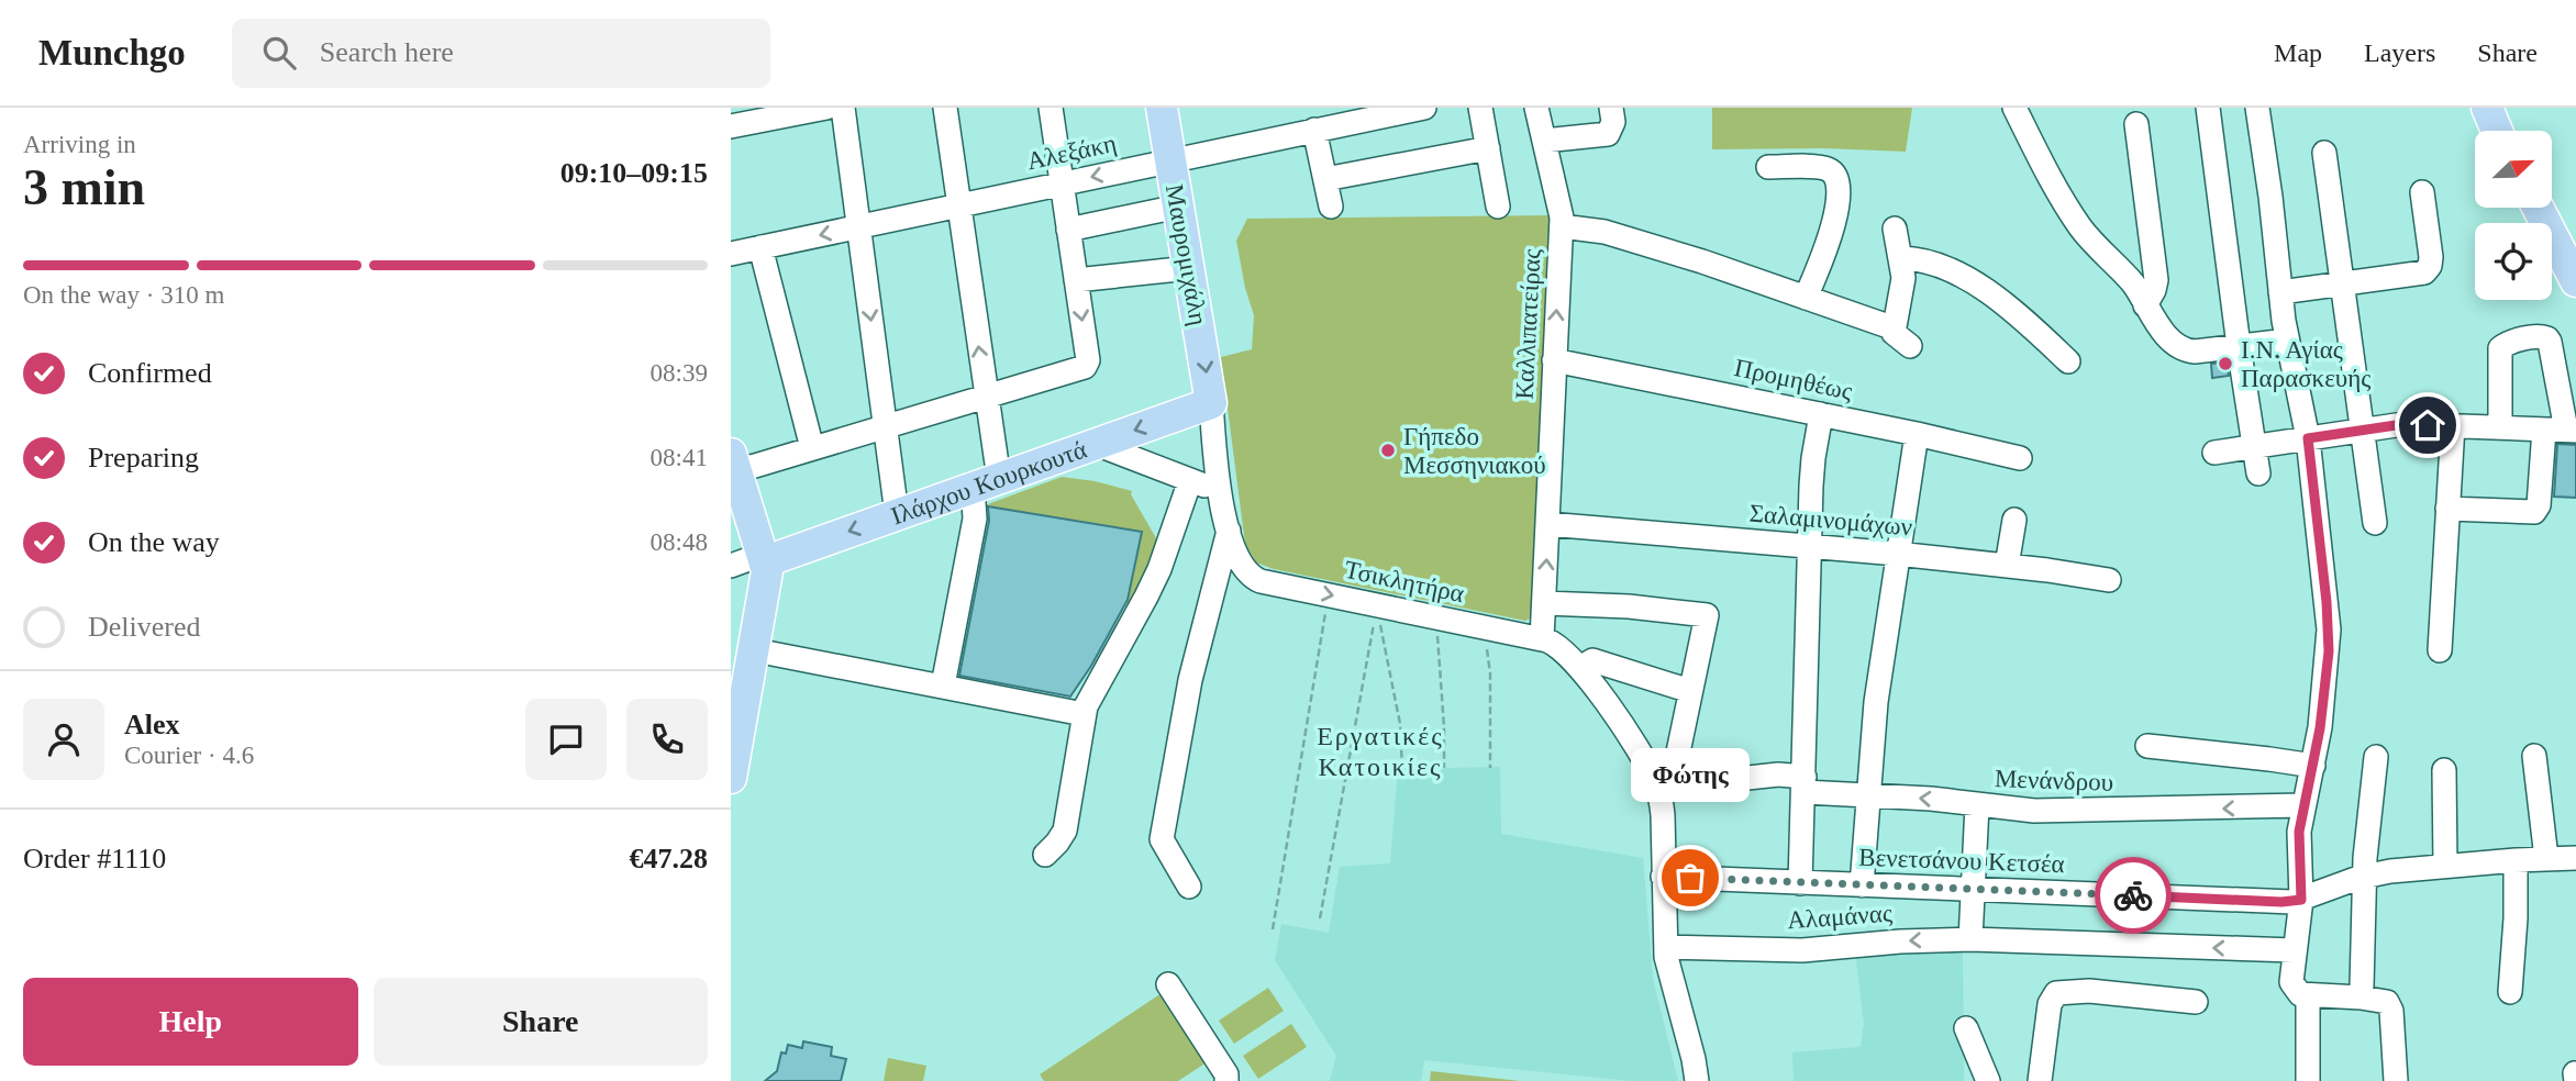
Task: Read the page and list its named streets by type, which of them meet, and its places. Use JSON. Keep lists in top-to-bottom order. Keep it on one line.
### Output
{"streets":{"main road":["Μαυρομιχάλη","Ιλάρχου Κουρκουτά"],"street":["Αλεξάκη","Καλλιπατείρας","Προμηθέως","Σαλαμινομάχων","Τσικλητήρα","Μενάνδρου","Βενετσάνου Κετσέα","Αλαμάνας"]},"crossings":[["Αλεξάκη","Μαυρομιχάλη"],["Μαυρομιχάλη","Ιλάρχου Κουρκουτά"],["Καλλιπατείρας","Προμηθέως"],["Καλλιπατείρας","Σαλαμινομάχων"],["Καλλιπατείρας","Τσικλητήρα"]],"one_way":["Μαυρομιχάλη","Καλλιπατείρας","Ιλάρχου Κουρκουτά","Αλαμάνας"],"districts":["Εργατικές Κατοικίες"],"places":["Ι.Ν. Αγίας Παρασκευής","Γήπεδο Μεσσηνιακού","Φώτης"],"north":"top right","page":{"header":"Munchgo","search":"Search here","nav":["Map","Layers","Share"],"heading":["3 min","Arriving in","09:10–09:15"],"panel":["Alex","Courier · 4.6","Order #1110","€47.28"],"bar":"On the way · 310 m","list":[["Confirmed","08:39"],["Preparing","08:41"],["On the way","08:48"],"Delivered"],"bubble":"Φώτης","buttons":["Help","Share"]}}
